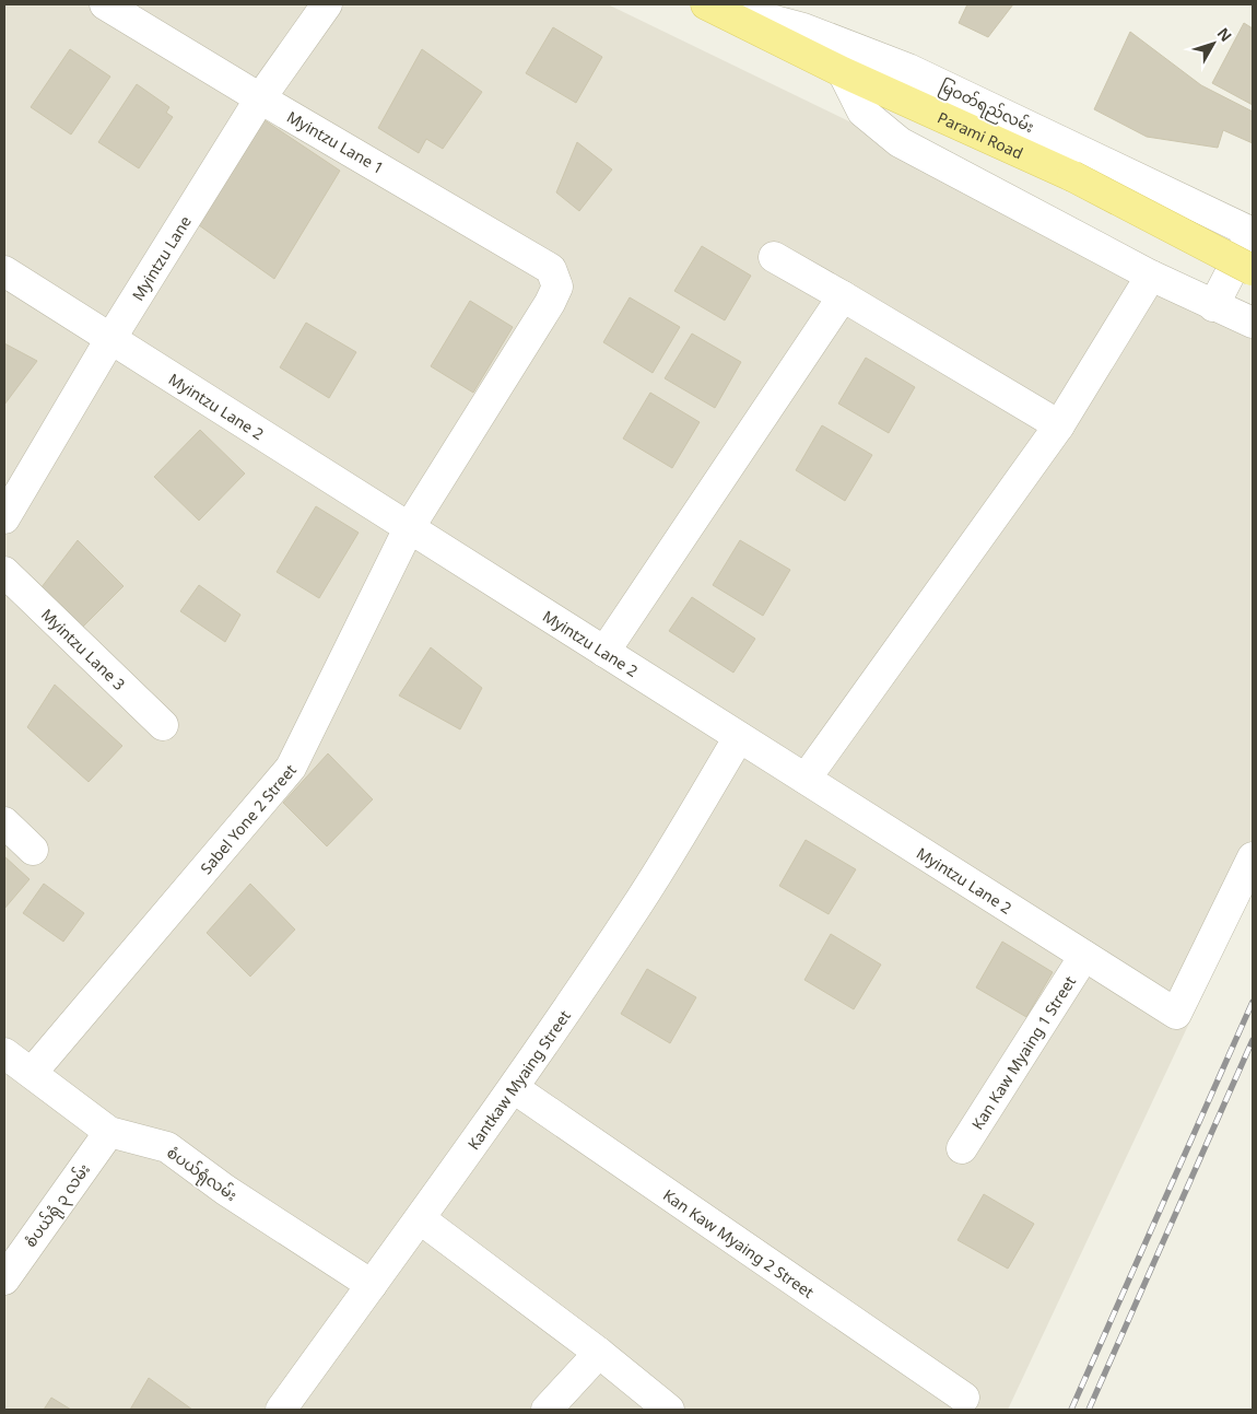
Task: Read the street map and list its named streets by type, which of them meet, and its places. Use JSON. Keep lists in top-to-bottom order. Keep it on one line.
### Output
{"streets":{"main road":["Parami Road"],"street":["မြဝတ်ရည်လမ်း","Myintzu Lane 1","Myintzu Lane","Myintzu Lane 2","Myintzu Lane 3","Sabel Yone 2 Street","Kan Kaw Myaing 1 Street","Kantkaw Myaing Street","စံပယ်ရုံလမ်း","စံပယ်ရုံ ၃ လမ်း","Kan Kaw Myaing 2 Street"]},"crossings":[["Myintzu Lane 1","Myintzu Lane"],["Myintzu Lane 1","Sabel Yone 2 Street"],["Myintzu Lane","Myintzu Lane 2"],["Myintzu Lane 2","Sabel Yone 2 Street"],["Myintzu Lane 2","Kan Kaw Myaing 1 Street"],["Myintzu Lane 2","Kantkaw Myaing Street"],["Sabel Yone 2 Street","စံပယ်ရုံလမ်း"],["Kantkaw Myaing Street","စံပယ်ရုံလမ်း"],["Kantkaw Myaing Street","Kan Kaw Myaing 2 Street"],["စံပယ်ရုံလမ်း","စံပယ်ရုံ ၃ လမ်း"]],"north":"top right"}
